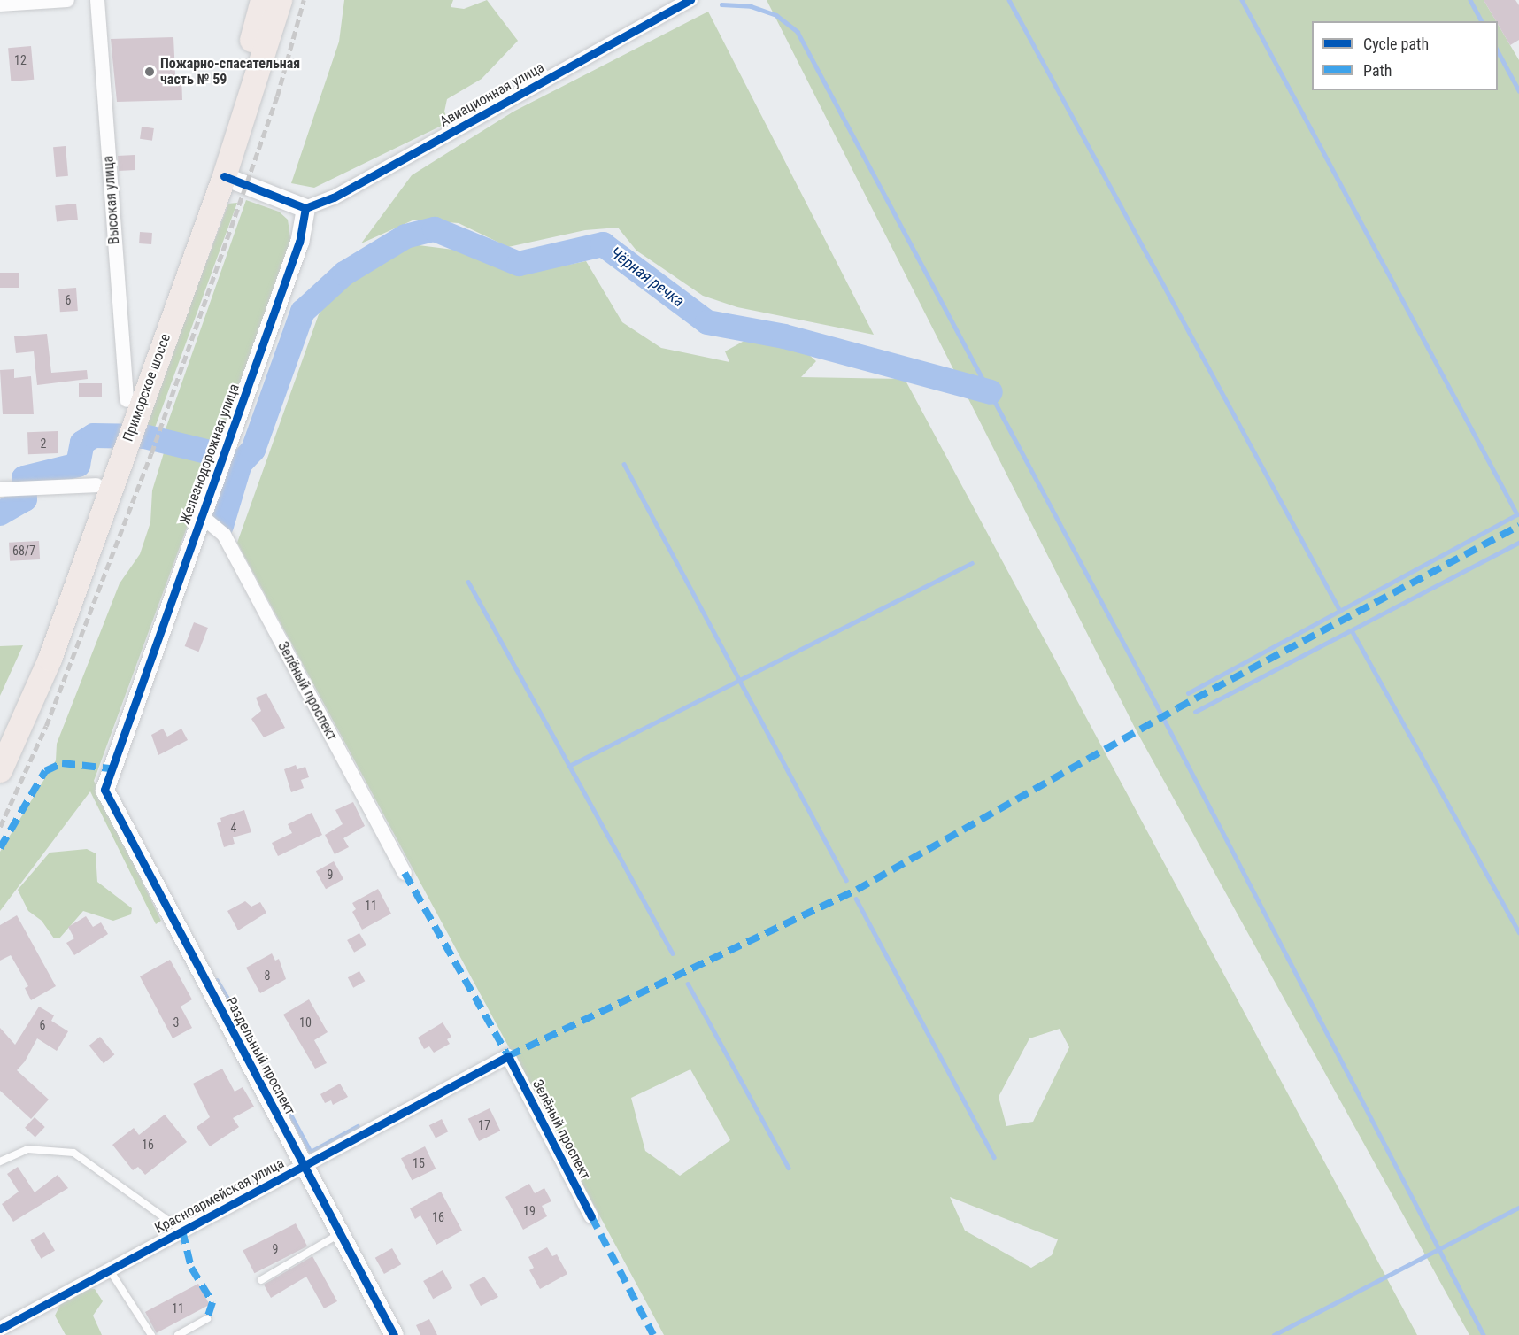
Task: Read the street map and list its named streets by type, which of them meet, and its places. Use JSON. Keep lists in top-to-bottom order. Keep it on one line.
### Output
{"streets":{"main road":["Приморское шоссе"],"street":["Авиационная улица","Высокая улица","Железнодорожная улица","Зелёный проспект","Раздельный проспект","Красноармейская улица"]},"crossings":[["Авиационная улица","Железнодорожная улица"],["Высокая улица","Приморское шоссе"],["Железнодорожная улица","Зелёный проспект"],["Железнодорожная улица","Раздельный проспект"],["Зелёный проспект","Красноармейская улица"],["Раздельный проспект","Красноармейская улица"]],"water":["Чёрная речка"],"places":["Пожарно-спасательная часть № 59"],"house_numbers":["12","6","2","68/7","4","9","11","8","3","10","6","17","16","15","19","16","9","11"],"legend":["Cycle path","Path"]}
